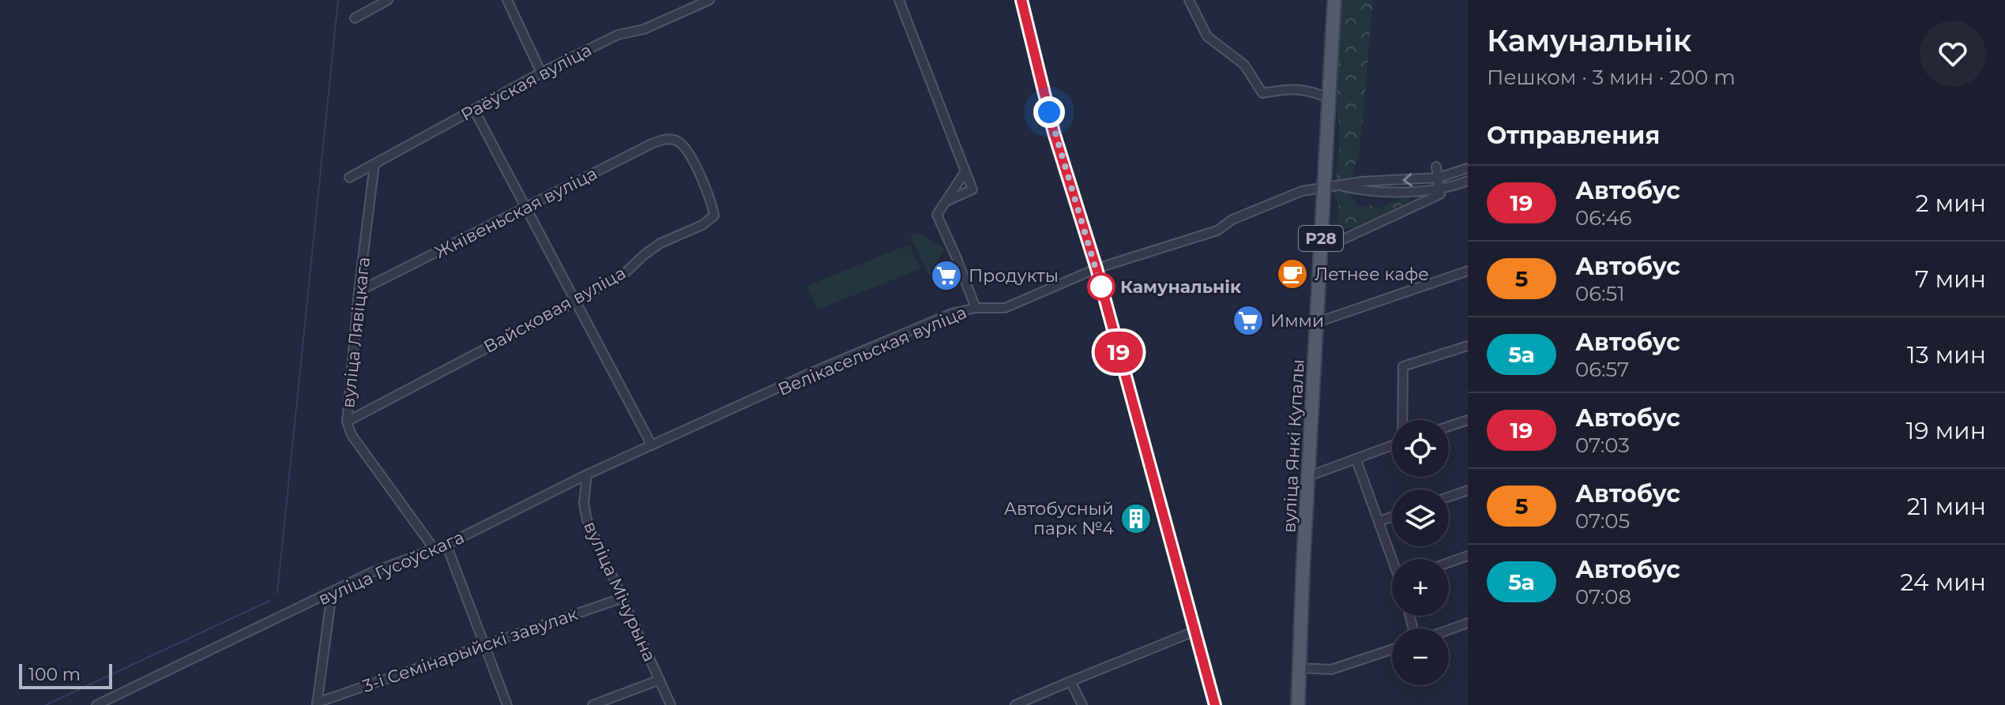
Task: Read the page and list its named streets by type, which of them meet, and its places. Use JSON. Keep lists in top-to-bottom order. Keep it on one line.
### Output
{"streets":{"main road":["Р28","вуліца Янкі Купалы"],"street":["Раёўская вуліца","Жнівеньская вуліца","Вайсковая вуліца","вуліца Лявіцкага","Велікасельская вуліца","вуліца Гусоўскага","вуліца Мічурына","3-і Семінарыйскі завулак"]},"crossings":[["Раёўская вуліца","вуліца Лявіцкага"],["Жнівеньская вуліца","Вайсковая вуліца"],["Жнівеньская вуліца","вуліца Лявіцкага"],["Вайсковая вуліца","вуліца Лявіцкага"],["вуліца Лявіцкага","вуліца Гусоўскага"],["Велікасельская вуліца","вуліца Янкі Купалы"],["Велікасельская вуліца","вуліца Гусоўскага"],["вуліца Гусоўскага","вуліца Мічурына"],["вуліца Мічурына","3-і Семінарыйскі завулак"]],"places":{"cafe":["Летнее кафе"],"supermarket":["Продукты","Имми"],"other":["Камунальнік"],"building":["Автобусный парк №4"]},"lines":["bus line 19"],"scale_bar":"100 m","page":{"on_map":"19","heading":[["Камунальнік","Пешком · 3 мин · 200 m"],"Отправления"],"list":[{"mark":"19","name":"Автобус","note":"06:46","value":"2 мин"},{"mark":"5","name":"Автобус","note":"06:51","value":"7 мин"},{"mark":"5а","name":"Автобус","note":"06:57","value":"13 мин"},{"mark":"19","name":"Автобус","note":"07:03","value":"19 мин"},{"mark":"5","name":"Автобус","note":"07:05","value":"21 мин"},{"mark":"5а","name":"Автобус","note":"07:08","value":"24 мин"}],"map_buttons":["+","−"],"scale":"100 m"}}
